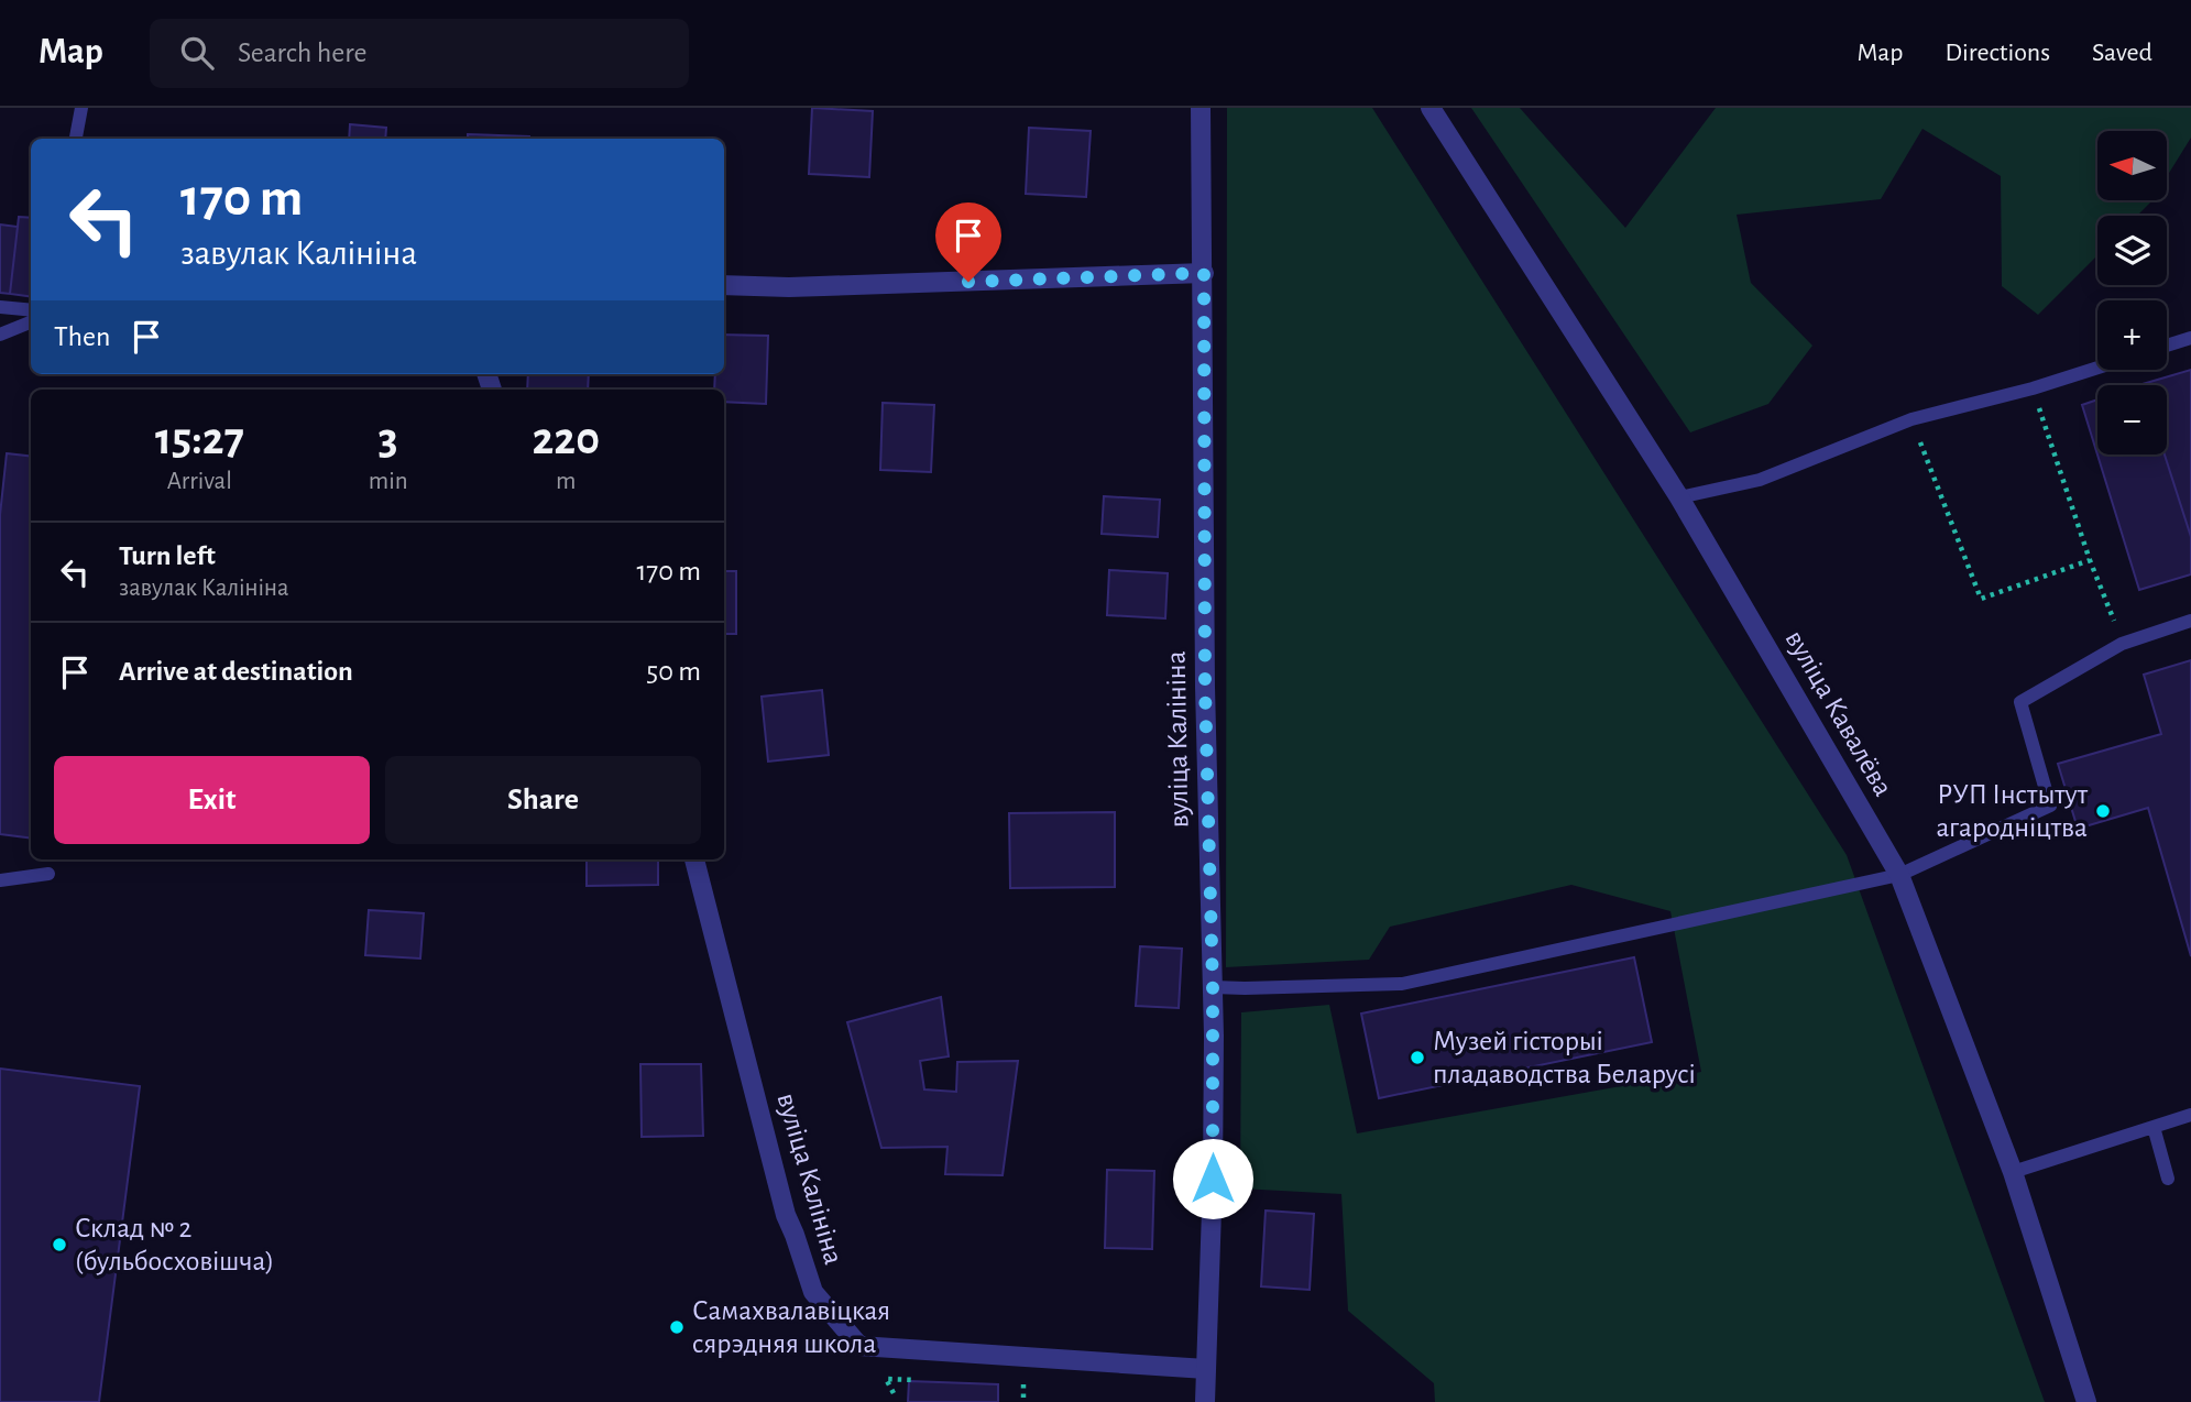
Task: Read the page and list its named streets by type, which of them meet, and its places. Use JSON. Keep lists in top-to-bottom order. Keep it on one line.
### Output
{"streets":{"street":["вуліца Кавалёва","вуліца Калініна"]},"places":["РУП Інстытут агародніцтва","Музей гісторыі пладаводства Беларусі","Склад № 2 (бульбосховішча)","Самахвалавіцкая сярэдняя школа"],"north":"left","page":{"header":"Map","search":"Search here","nav":["Map","Directions","Saved"],"map_buttons":["+","−"],"turn":["170 m","завулак Калініна"],"then":"Then","eta":["15:27","Arrival","3","min","220","m"],"list":[{"name":"Turn left","note":"завулак Калініна","value":"170 m"},{"name":"Arrive at destination","value":"50 m"}],"buttons":["Exit","Share"]}}
